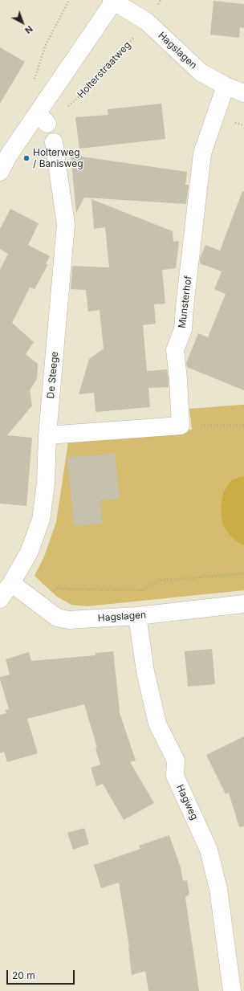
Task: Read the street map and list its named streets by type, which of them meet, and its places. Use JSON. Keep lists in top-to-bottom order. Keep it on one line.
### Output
{"streets":{"street":["Hagslagen","Munsterhof","De Steege","Hagweg"],"path":["Holterstraatweg"]},"crossings":[["Hagslagen","Holterstraatweg"],["Hagslagen","Munsterhof"],["Hagslagen","De Steege"],["Hagslagen","Hagweg"]],"places":["Holterweg / Banisweg"],"scale_bar":"20 m","north":"bottom right"}
